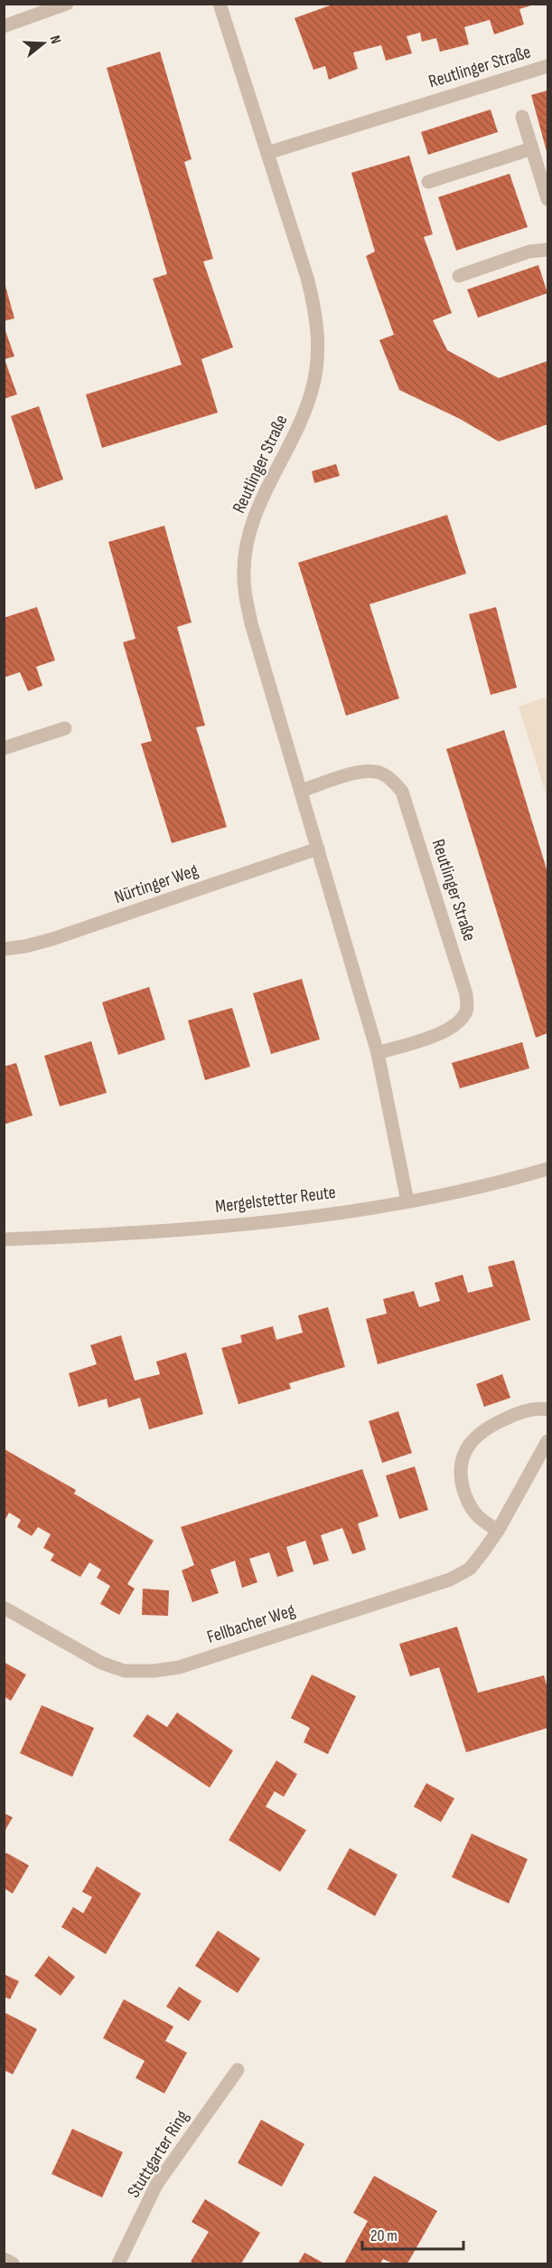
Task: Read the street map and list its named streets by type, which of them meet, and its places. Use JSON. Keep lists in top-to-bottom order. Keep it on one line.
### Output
{"streets":{"street":["Reutlinger Straße","Nürtinger Weg","Mergelstetter Reute","Fellbacher Weg","Stuttgarter Ring"]},"crossings":[["Reutlinger Straße","Nürtinger Weg"],["Reutlinger Straße","Mergelstetter Reute"]],"scale_bar":"20 m","north":"right"}
